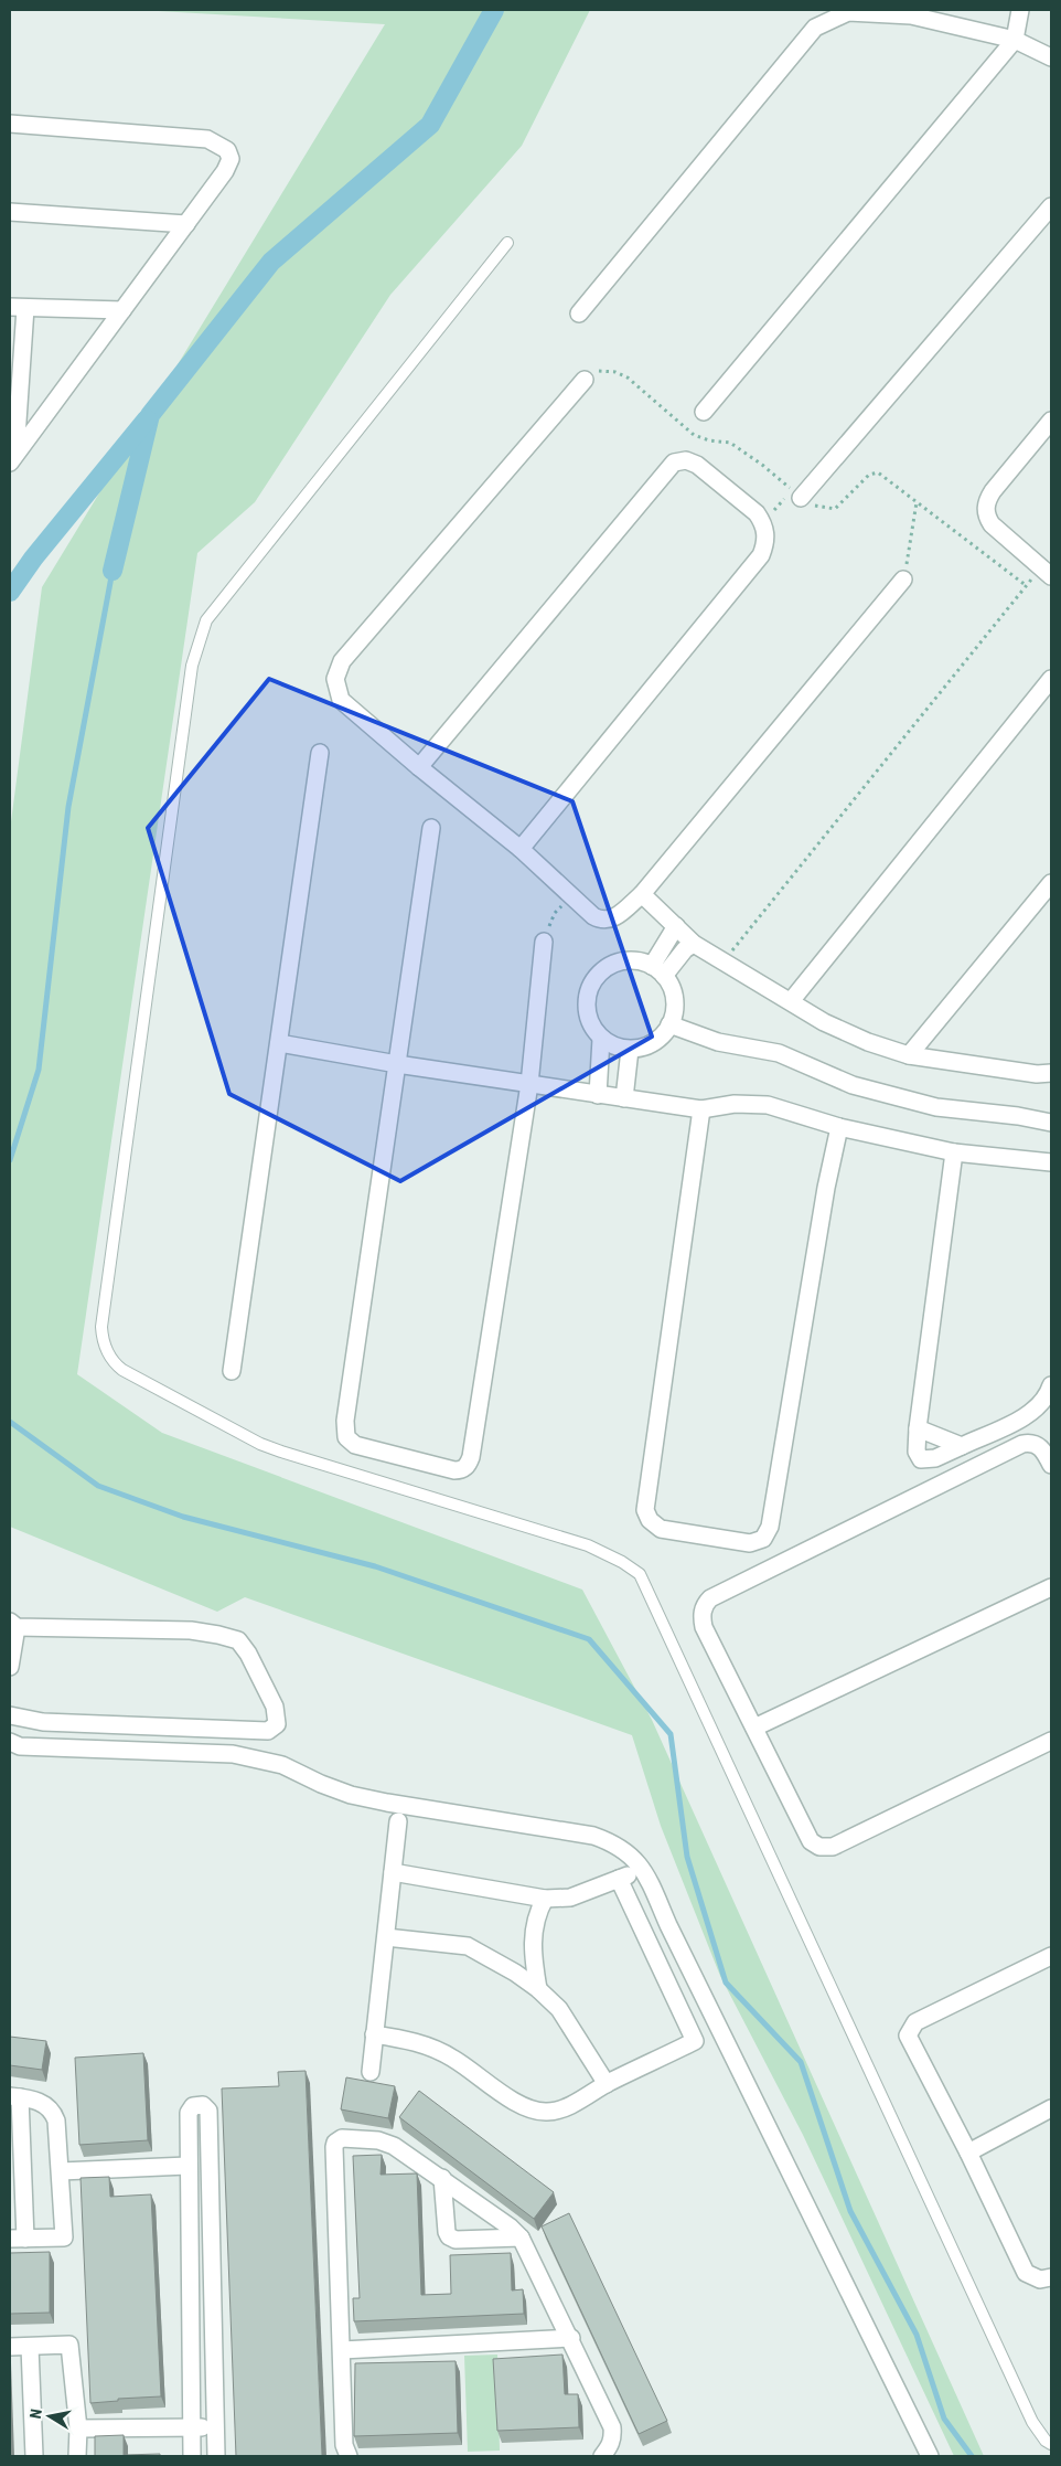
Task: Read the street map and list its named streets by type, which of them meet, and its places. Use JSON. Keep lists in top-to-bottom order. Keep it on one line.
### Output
{"north":"left"}
